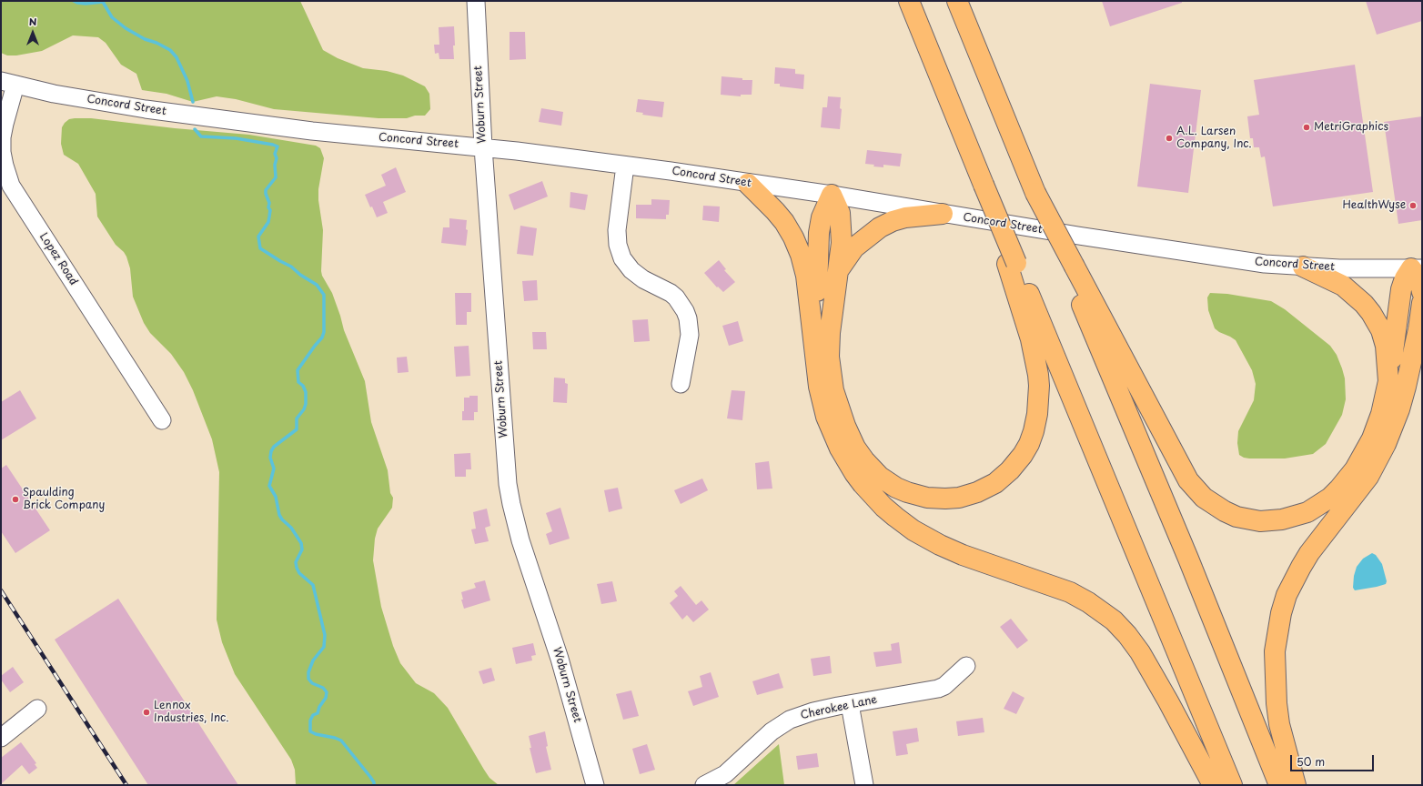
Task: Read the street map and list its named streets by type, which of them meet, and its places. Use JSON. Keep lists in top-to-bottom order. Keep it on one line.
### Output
{"streets":{"street":["Woburn Street","Concord Street","Lopez Road","Cherokee Lane"]},"crossings":[["Woburn Street","Concord Street"],["Concord Street","Lopez Road"]],"places":["MetriGraphics","A.L. Larsen Company, Inc.","HealthWyse","Spaulding Brick Company","Lennox Industries, Inc."],"scale_bar":"50 m","north":"top"}
